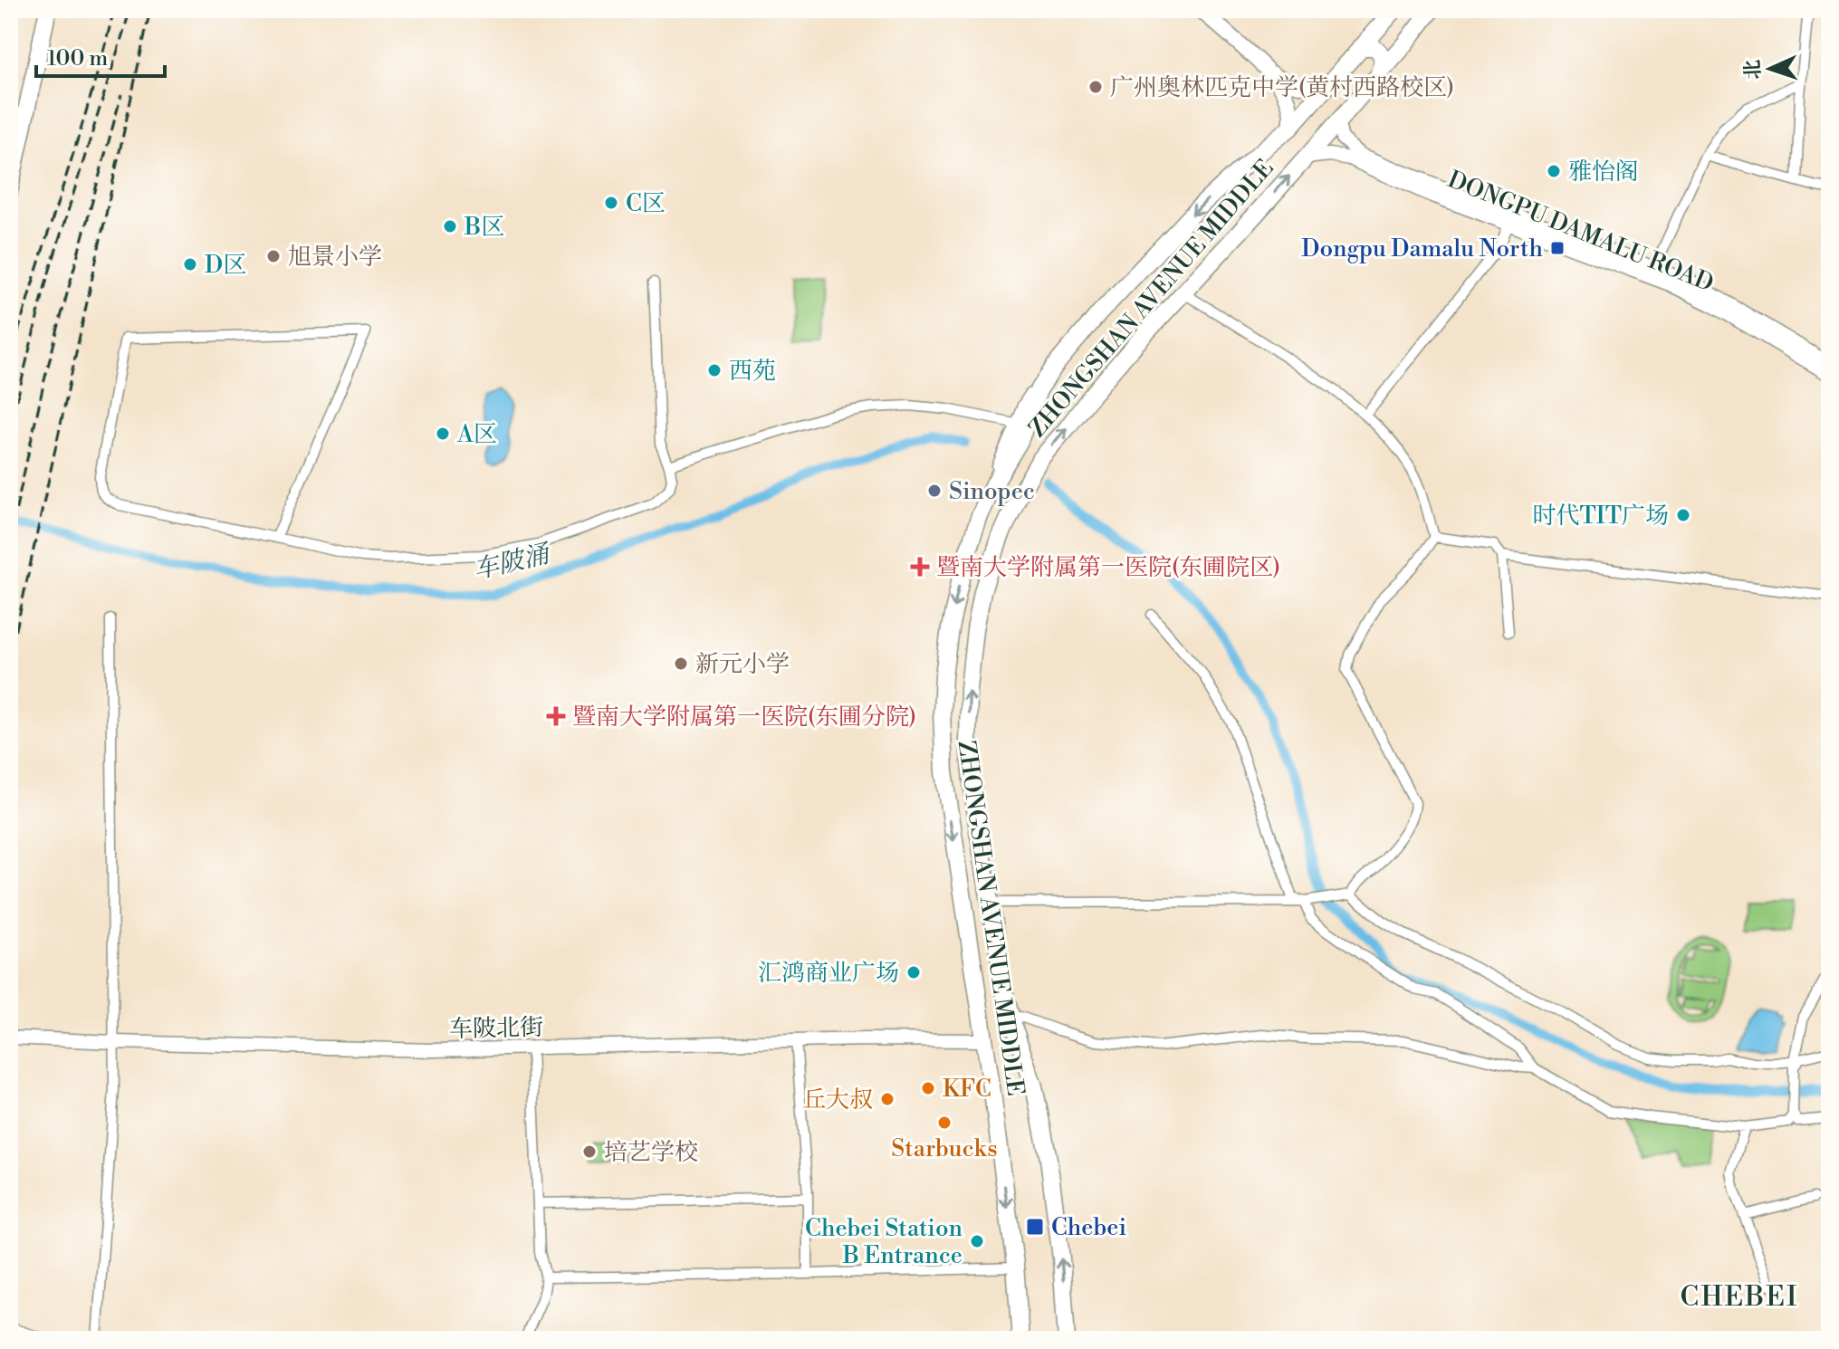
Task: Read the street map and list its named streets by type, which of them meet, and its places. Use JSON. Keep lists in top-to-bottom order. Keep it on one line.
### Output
{"streets":{"highway":["ZHONGSHAN AVENUE MIDDLE"],"street":["DONGPU DAMALU ROAD","车陂北街"]},"crossings":[["DONGPU DAMALU ROAD","ZHONGSHAN AVENUE MIDDLE"],["ZHONGSHAN AVENUE MIDDLE","车陂北街"]],"districts":["CHEBEI"],"water":["车陂涌"],"places":{"other":["广州奥林匹克中学(黄村西路校区)","雅怡阁","C区","B区","旭景小学","D区","西苑","A区","Sinopec","时代TIT广场","新元小学","汇鸿商业广场","KFC","丘大叔","Starbucks","培艺学校","Chebei Station B Entrance"],"transit":["Dongpu Damalu North","Chebei"],"health":["暨南大学附属第一医院(东圃院区)","暨南大学附属第一医院(东圃分院)"]},"scale_bar":"100 m","north":"left"}
